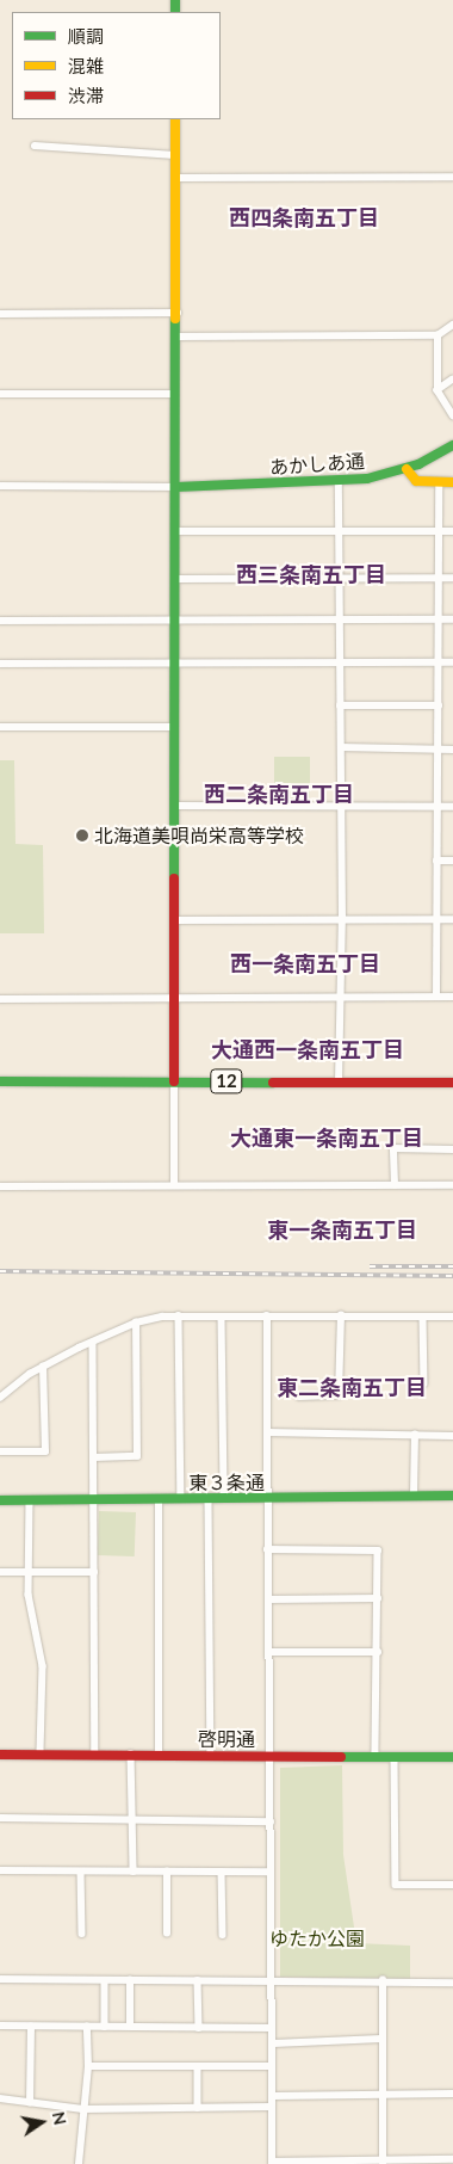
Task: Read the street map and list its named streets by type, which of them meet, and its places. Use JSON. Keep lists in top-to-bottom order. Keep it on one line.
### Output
{"streets":{"main road":["あかしあ通","12","東３条通","啓明通"]},"districts":["西四条南五丁目","西三条南五丁目","西二条南五丁目","西一条南五丁目","大通西一条南五丁目","大通東一条南五丁目","東一条南五丁目","東二条南五丁目"],"parks":["ゆたか公園"],"places":["北海道美唄尚栄高等学校"],"legend":["順調","混雑","渋滞"],"north":"right"}
